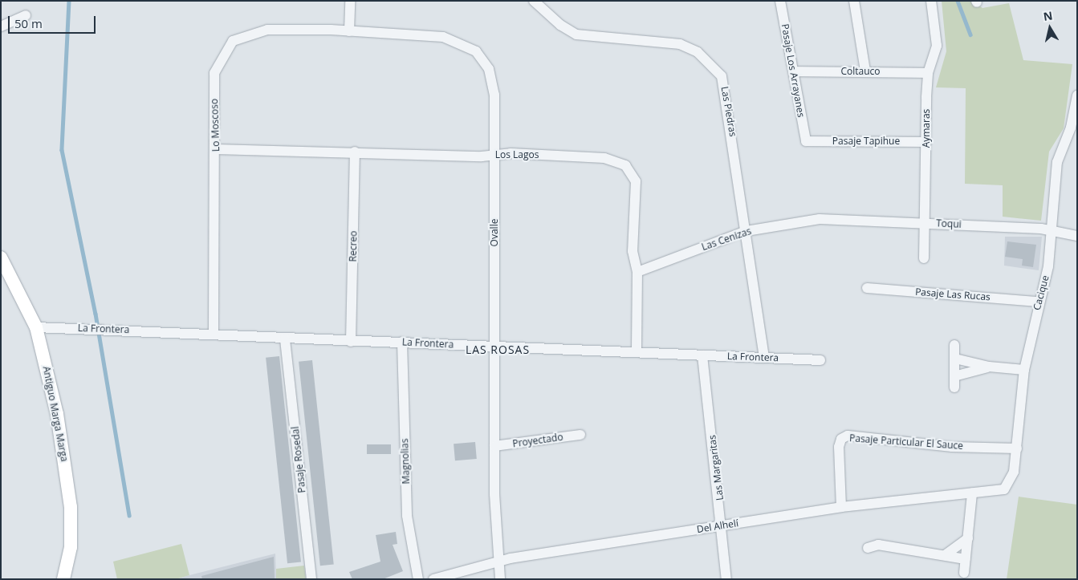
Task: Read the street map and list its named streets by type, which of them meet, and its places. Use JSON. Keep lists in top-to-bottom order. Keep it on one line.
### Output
{"streets":{"street":["Pasaje Los Arrayanes","Coltauco","Las Piedras","Lo Moscoso","Aymaras","Pasaje Tapihue","Los Lagos","Toqui","Ovalle","Las Cenizas","Recreo","Cacique","Pasaje Las Rucas","La Frontera","Antiguo Marga Marga","Proyectado","Pasaje Particular El Sauce","Pasaje Rosedal","Magnolias","Las Margaritas","Del Alhelí"]},"crossings":[["Pasaje Los Arrayanes","Coltauco"],["Pasaje Los Arrayanes","Pasaje Tapihue"],["Coltauco","Aymaras"],["Las Piedras","Las Cenizas"],["Las Piedras","La Frontera"],["Lo Moscoso","Los Lagos"],["Lo Moscoso","Ovalle"],["Lo Moscoso","La Frontera"],["Aymaras","Pasaje Tapihue"],["Aymaras","Toqui"],["Los Lagos","Ovalle"],["Los Lagos","Las Cenizas"],["Los Lagos","Recreo"],["Los Lagos","La Frontera"],["Toqui","Las Cenizas"],["Toqui","Cacique"],["Ovalle","La Frontera"],["Ovalle","Proyectado"],["Ovalle","Del Alhelí"],["Recreo","La Frontera"],["Cacique","Pasaje Las Rucas"],["Cacique","Pasaje Particular El Sauce"],["Cacique","Del Alhelí"],["La Frontera","Antiguo Marga Marga"],["La Frontera","Pasaje Rosedal"],["La Frontera","Magnolias"],["La Frontera","Las Margaritas"],["Pasaje Particular El Sauce","Del Alhelí"],["Las Margaritas","Del Alhelí"]],"districts":["LAS ROSAS"],"scale_bar":"50 m","north":"top"}
